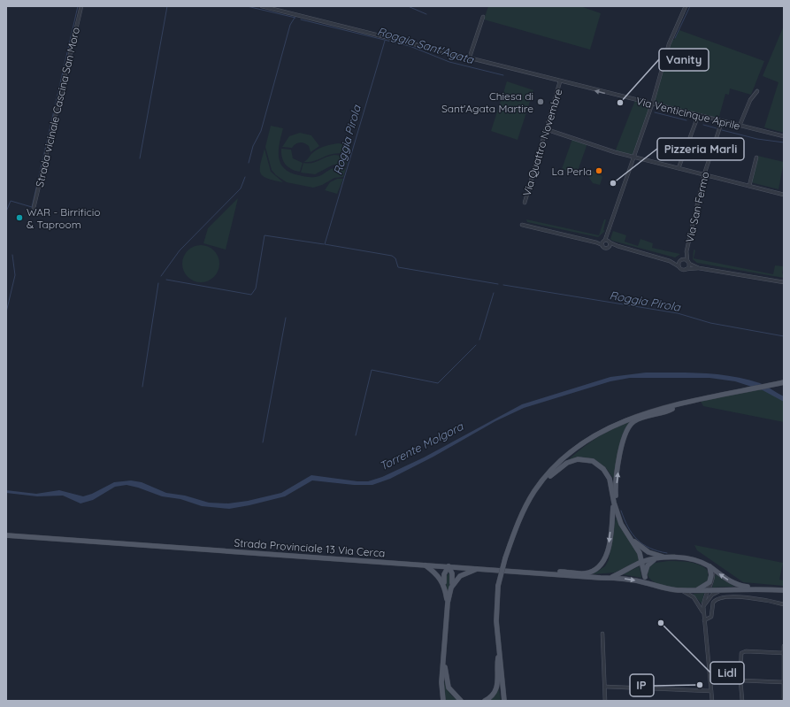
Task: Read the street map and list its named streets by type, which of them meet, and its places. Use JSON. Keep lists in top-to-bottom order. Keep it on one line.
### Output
{"streets":{"main road":["Strada Provinciale 13 Via Cerca"],"street":["Strada vicinale Cascina San Moro","Via Venticinque Aprile","Via Quattro Novembre","Via San Fermo"]},"crossings":[["Via Venticinque Aprile","Via Quattro Novembre"],["Via Venticinque Aprile","Via San Fermo"]],"water":["Roggia Sant'Agata","Roggia Pirola","Torrente Molgora"],"places":["Chiesa di Sant'Agata Martire","Vanity","La Perla","Pizzeria Marli","WAR - Birrificio & Taproom","Lidl","IP"]}
